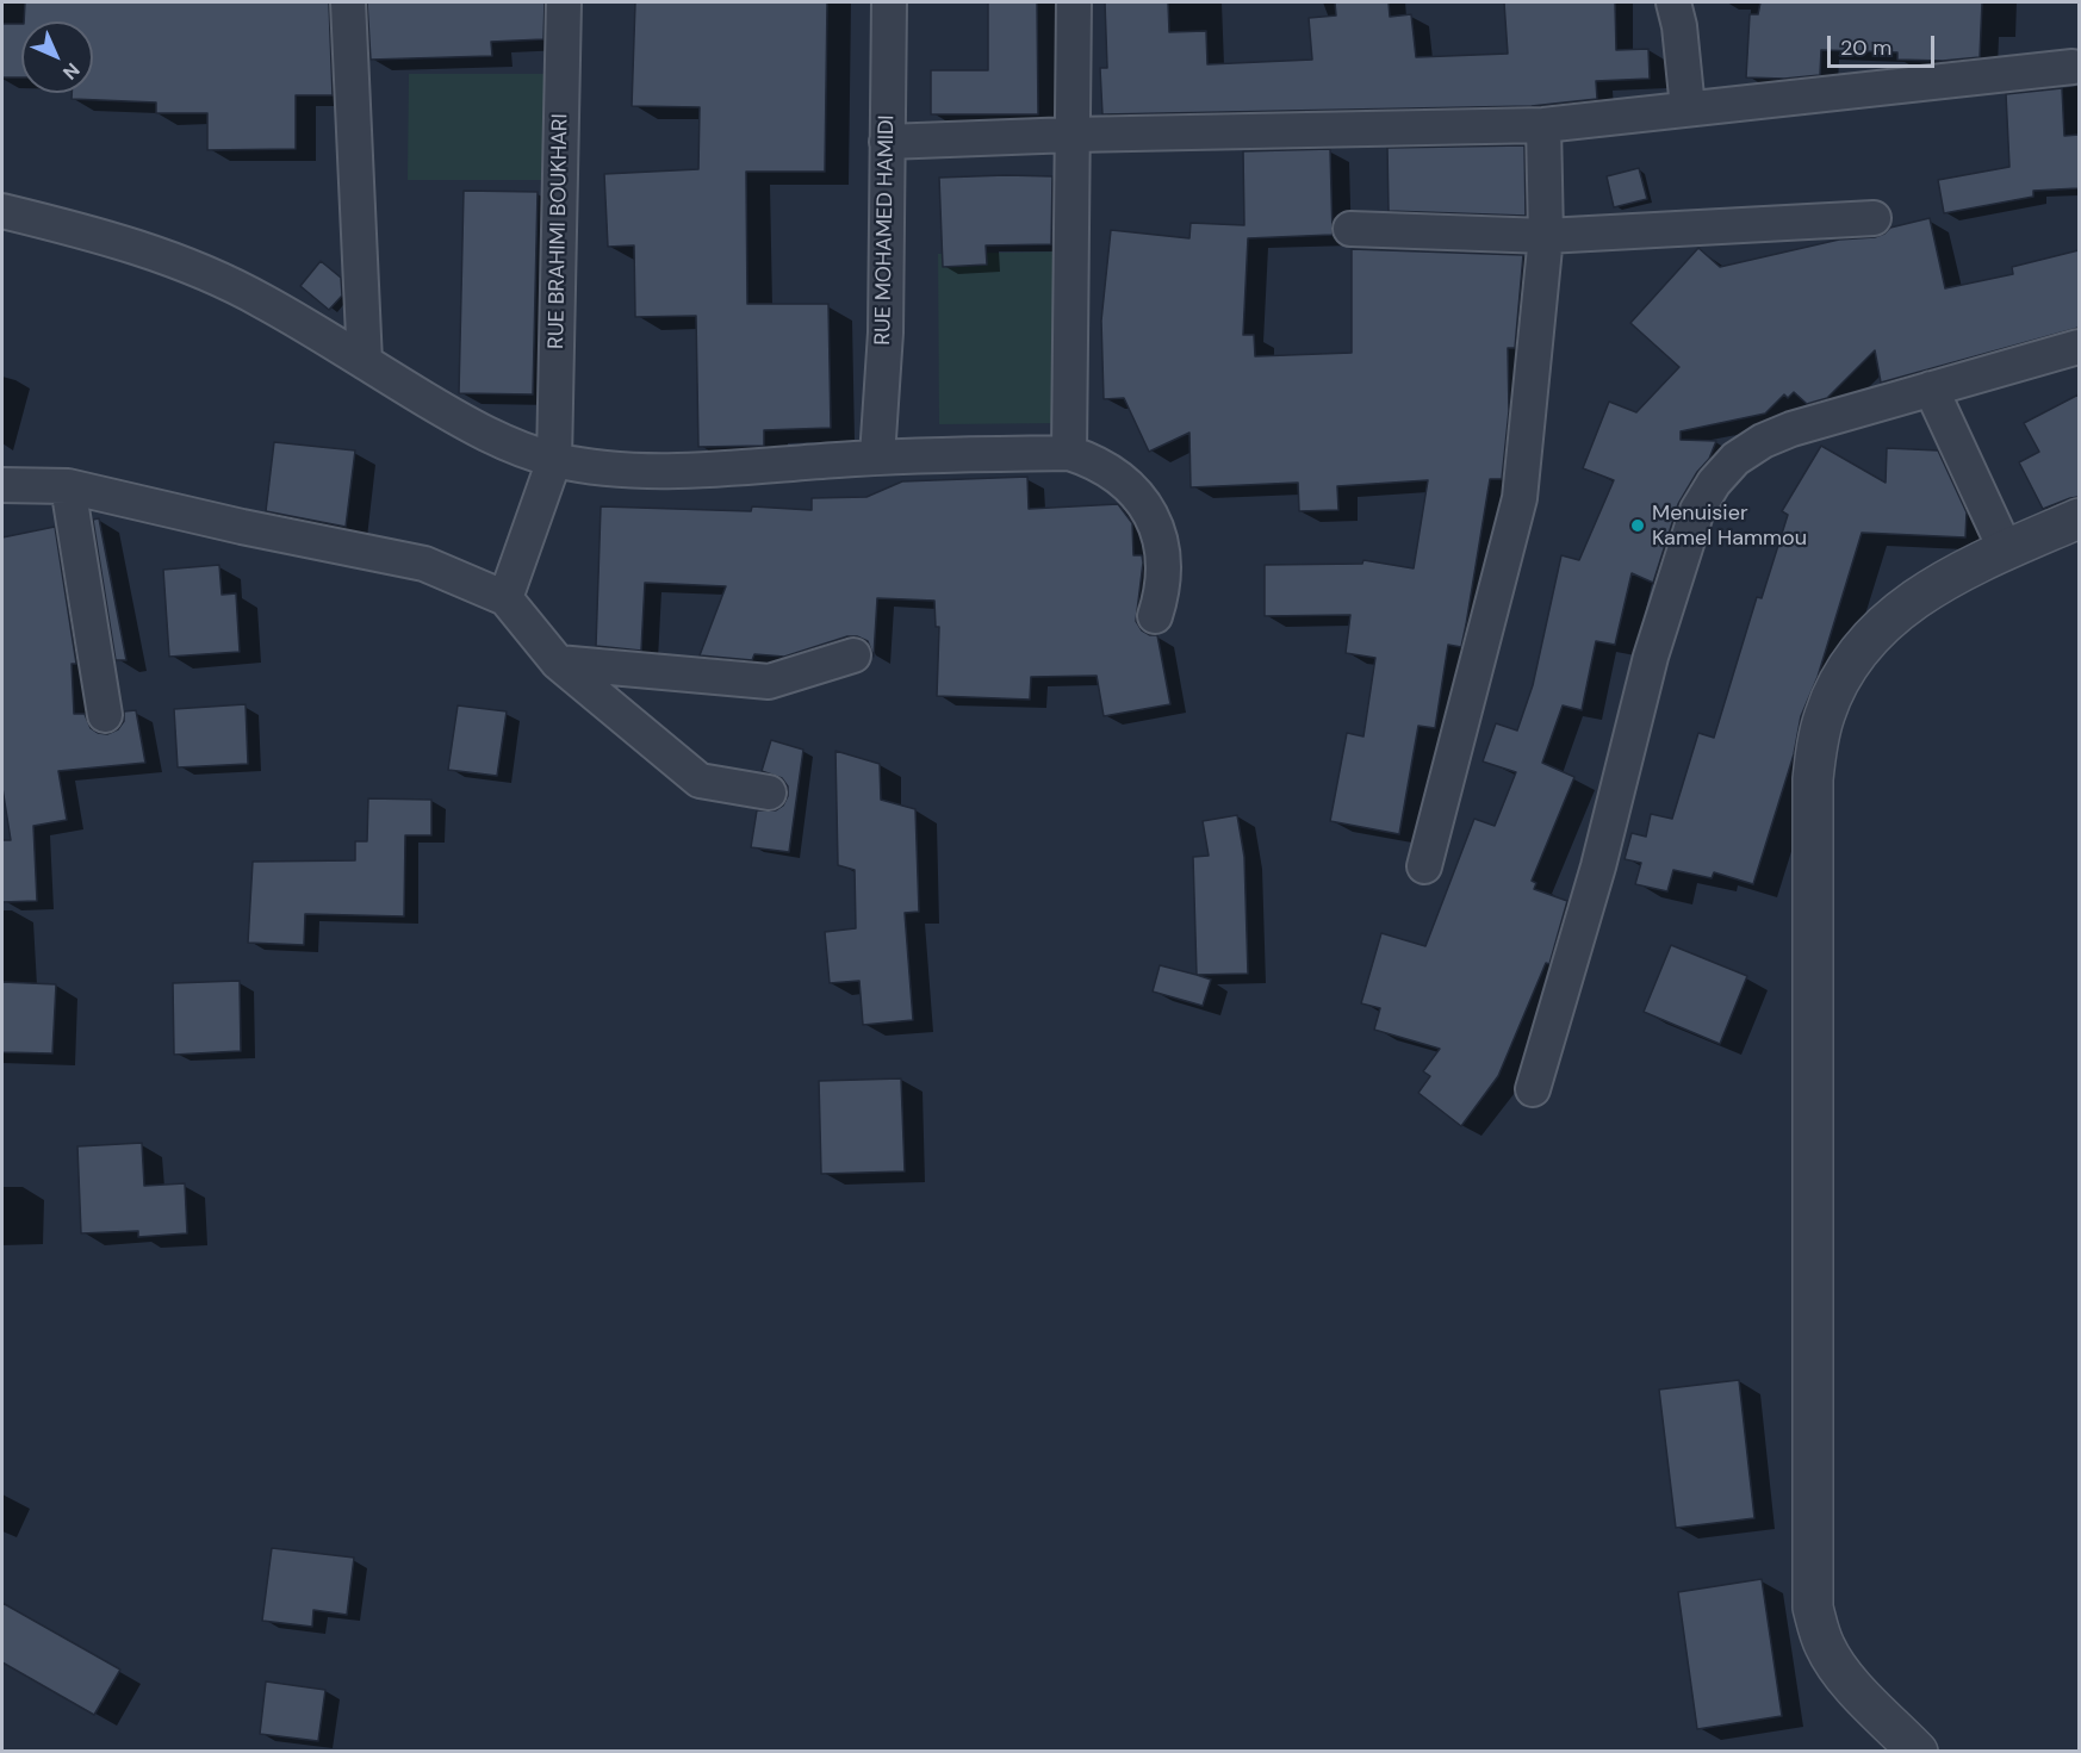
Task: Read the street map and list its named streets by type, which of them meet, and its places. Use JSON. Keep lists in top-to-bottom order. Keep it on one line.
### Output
{"streets":{"street":["RUE MOHAMED HAMIDI","RUE BRAHIMI BOUKHARI"]},"places":["Menuisier Kamel Hammou"],"scale_bar":"20 m","north":"bottom right"}
